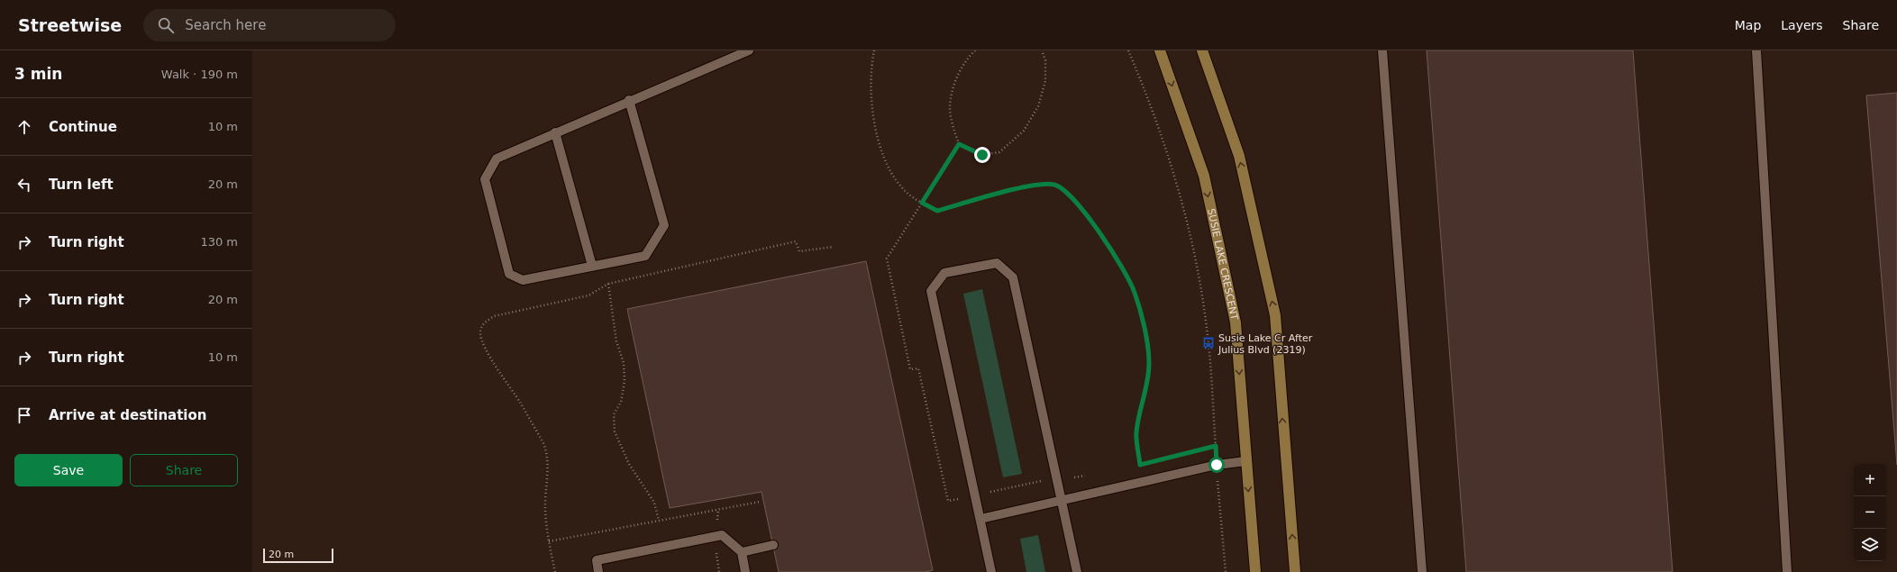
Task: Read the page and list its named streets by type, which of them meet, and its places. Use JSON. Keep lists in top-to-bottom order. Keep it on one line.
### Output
{"streets":{"street":["SUSIE LAKE CRESCENT"]},"places":{"bus stop":["Susie Lake Cr After Julius Blvd (2319)"]},"scale_bar":"20 m","page":{"header":"Streetwise","search":"Search here","nav":["Map","Layers","Share"],"heading":["3 min","Walk · 190 m"],"list":[["Continue","10 m"],["Turn left","20 m"],["Turn right","130 m"],["Turn right","20 m"],["Turn right","10 m"],"Arrive at destination"],"buttons":["Save","Share"],"map_buttons":["+","−"],"scale":"20 m"}}
